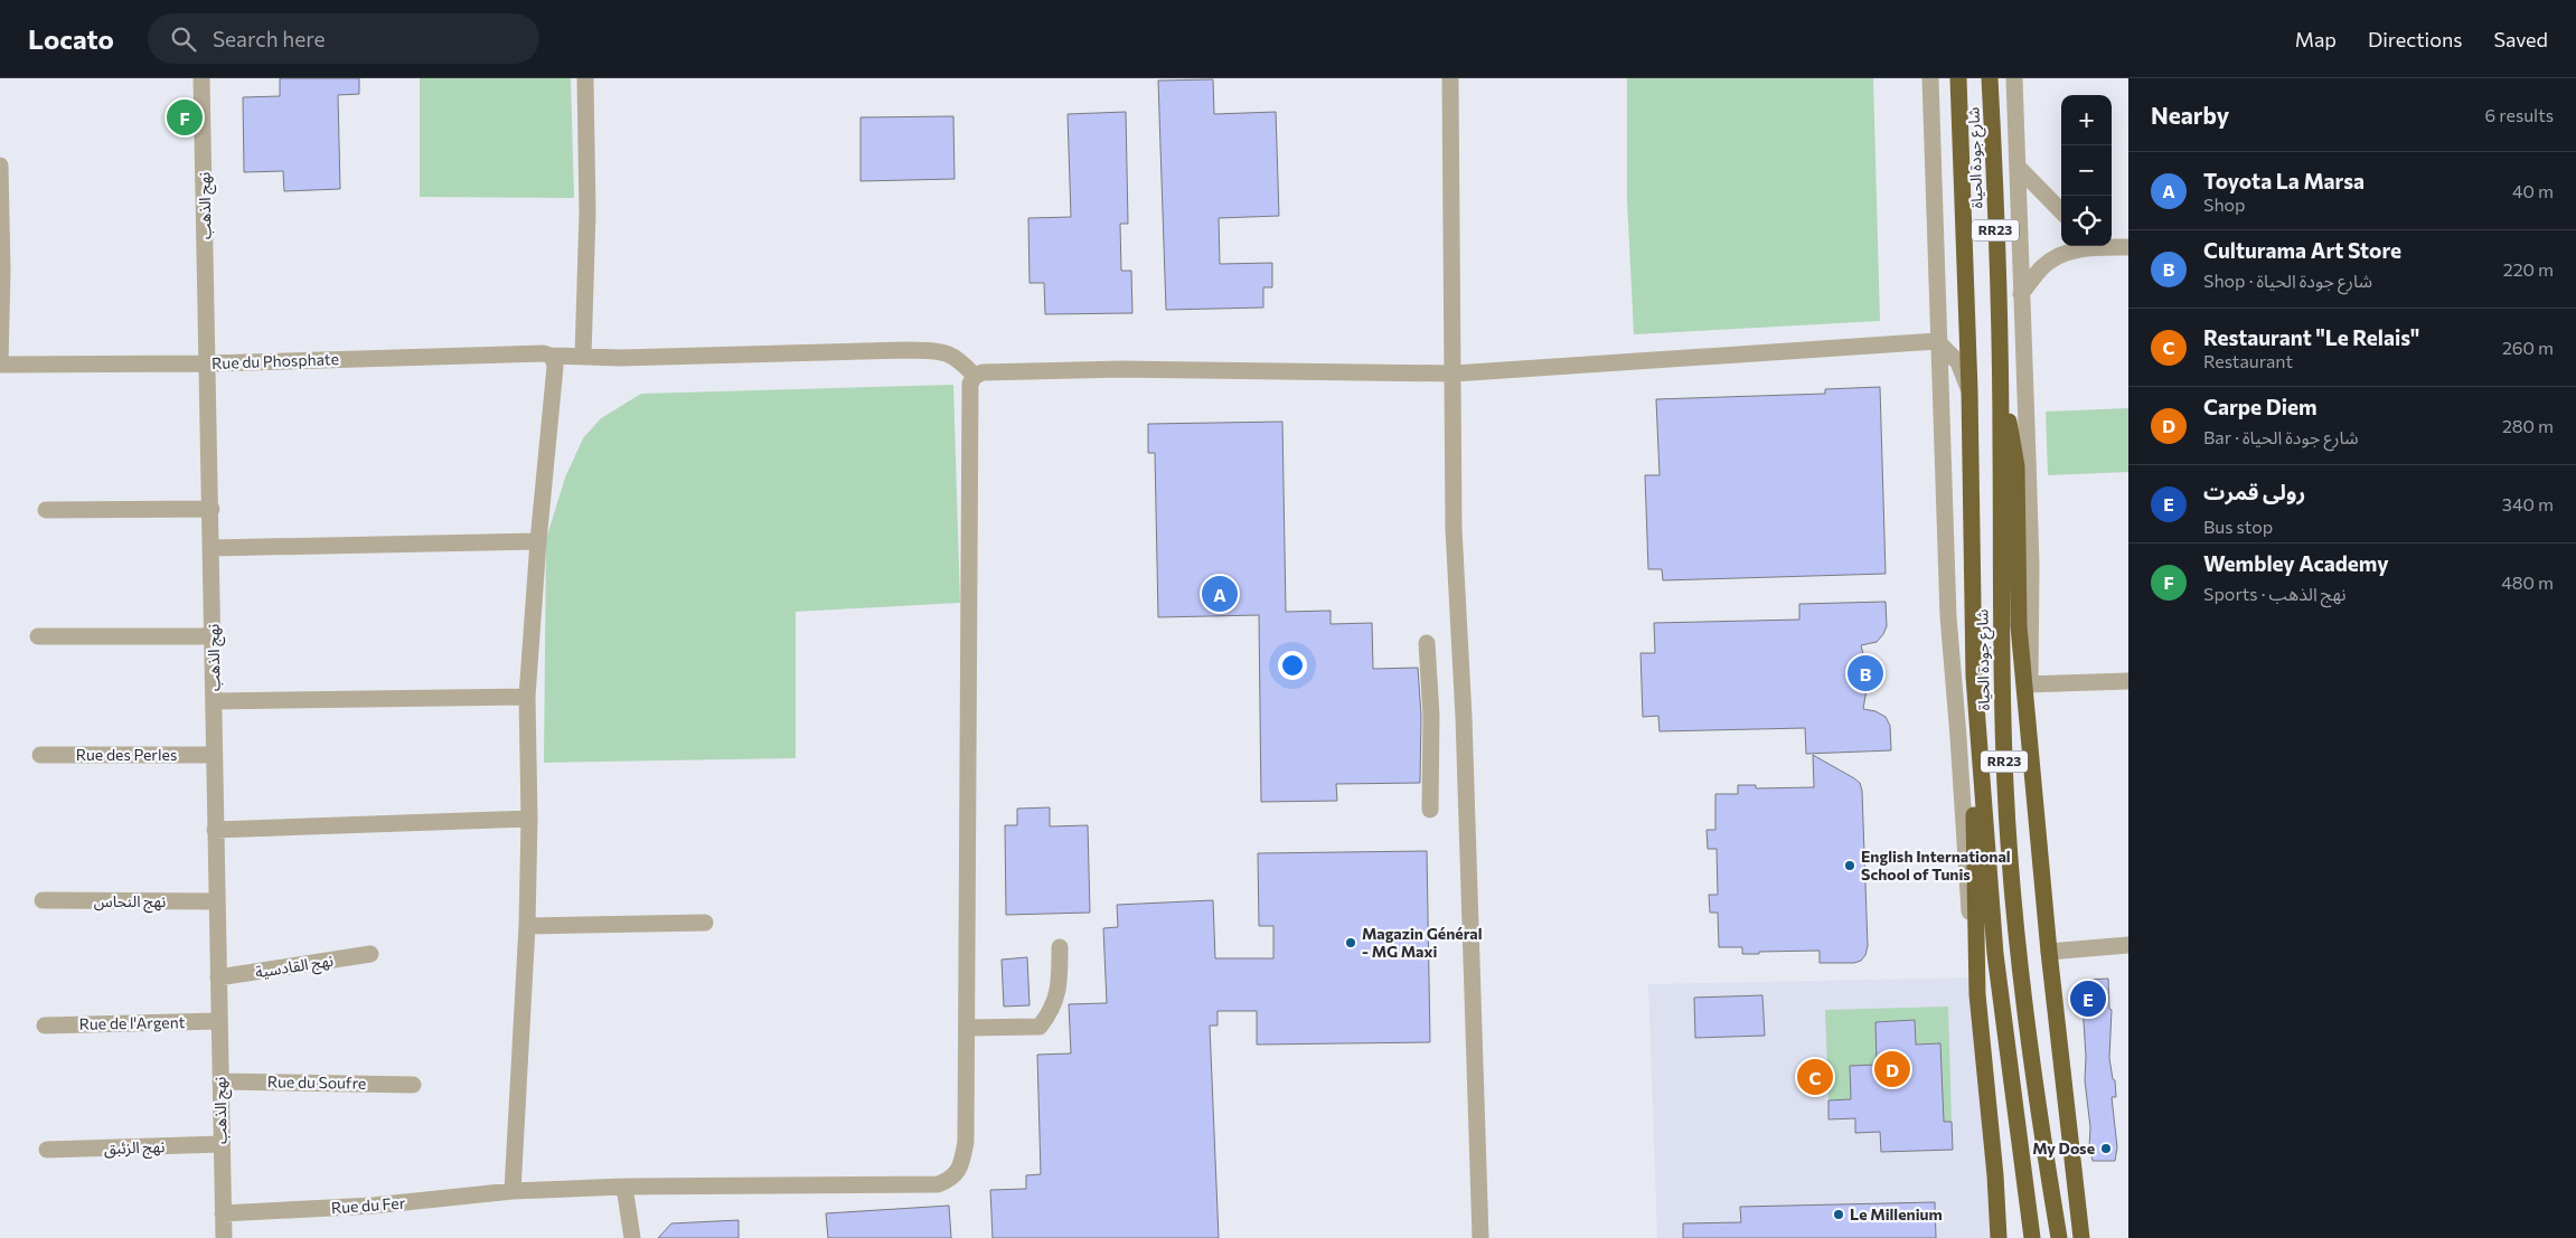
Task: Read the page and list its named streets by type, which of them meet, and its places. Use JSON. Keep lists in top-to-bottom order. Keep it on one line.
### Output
{"streets":{"highway":["شارع جودة الحياة","RR23"],"street":["نهج الذهب","Rue du Phosphate","Rue des Perles","نهج النحاس","نهج القادسية","Rue de l'Argent","Rue du Soufre","نهج الزئبق","Rue du Fer"]},"crossings":[["نهج الذهب","Rue du Phosphate"],["نهج الذهب","Rue des Perles"],["نهج الذهب","نهج النحاس"],["نهج الذهب","نهج القادسية"],["نهج الذهب","Rue de l'Argent"],["نهج الذهب","Rue du Soufre"],["نهج الذهب","نهج الزئبق"],["نهج الذهب","Rue du Fer"],["Rue du Phosphate","Rue du Fer"]],"places":["English International School of Tunis","Magazin Général - MG Maxi","My Dose","Le Millenium"],"page":{"header":"Locato","search":"Search here","nav":["Map","Directions","Saved"],"heading":["Nearby","6 results"],"map_buttons":["+","−"],"pins":["F","A","B","E","D","C"],"list":[{"mark":"A","name":"Toyota La Marsa","note":"Shop","value":"40 m"},{"mark":"B","name":"Culturama Art Store","note":"Shop · شارع جودة الحياة","value":"220 m"},{"mark":"C","name":"Restaurant \"Le Relais\"","note":"Restaurant","value":"260 m"},{"mark":"D","name":"Carpe Diem","note":"Bar · شارع جودة الحياة","value":"280 m"},{"mark":"E","name":"رولى قمرت","note":"Bus stop","value":"340 m"},{"mark":"F","name":"Wembley Academy","note":"Sports · نهج الذهب","value":"480 m"}]}}
